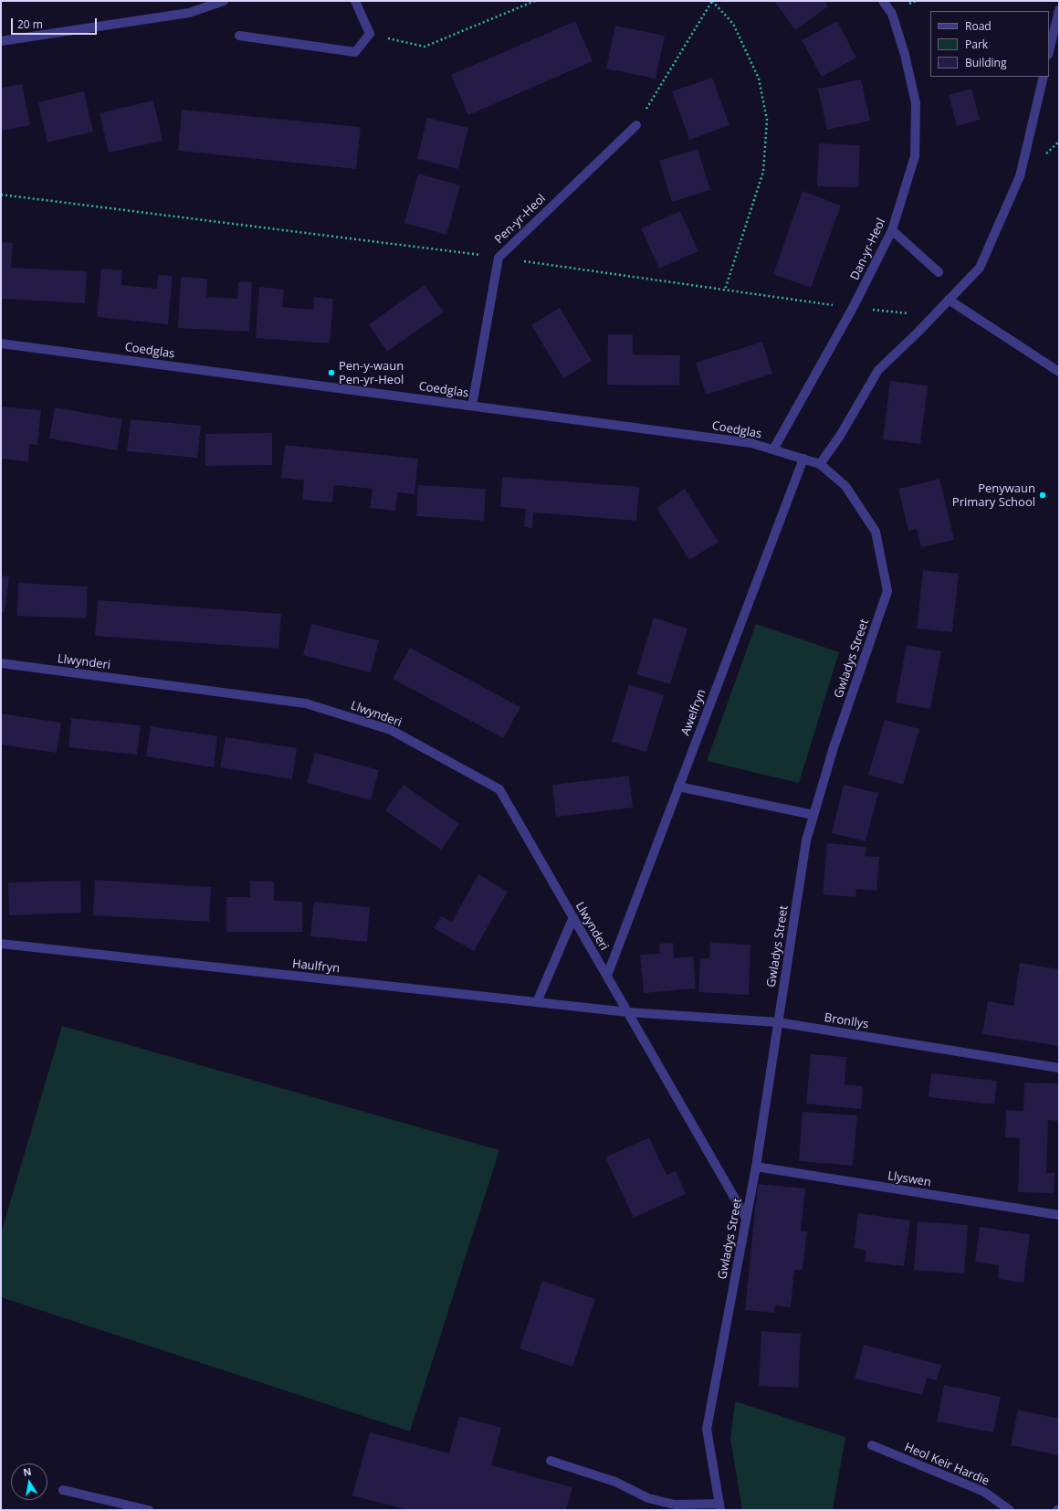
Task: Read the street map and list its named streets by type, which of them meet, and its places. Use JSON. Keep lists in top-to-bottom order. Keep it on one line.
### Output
{"streets":{"street":["Pen-yr-Heol","Dan-yr-Heol","Coedglas","Gwladys Street","Llwynderi","Awelfryn","Haulfryn","Bronllys","Llyswen","Heol Keir Hardie"]},"crossings":[["Pen-yr-Heol","Coedglas"],["Dan-yr-Heol","Coedglas"],["Dan-yr-Heol","Gwladys Street"],["Coedglas","Gwladys Street"],["Gwladys Street","Llwynderi"],["Gwladys Street","Awelfryn"],["Gwladys Street","Bronllys"],["Gwladys Street","Llyswen"],["Llwynderi","Awelfryn"],["Llwynderi","Haulfryn"],["Llwynderi","Bronllys"],["Haulfryn","Bronllys"]],"places":["Pen-y-waun Pen-yr-Heol","Penywaun Primary School"],"legend":["Road","Park","Building"],"scale_bar":"20 m","north":"top"}
